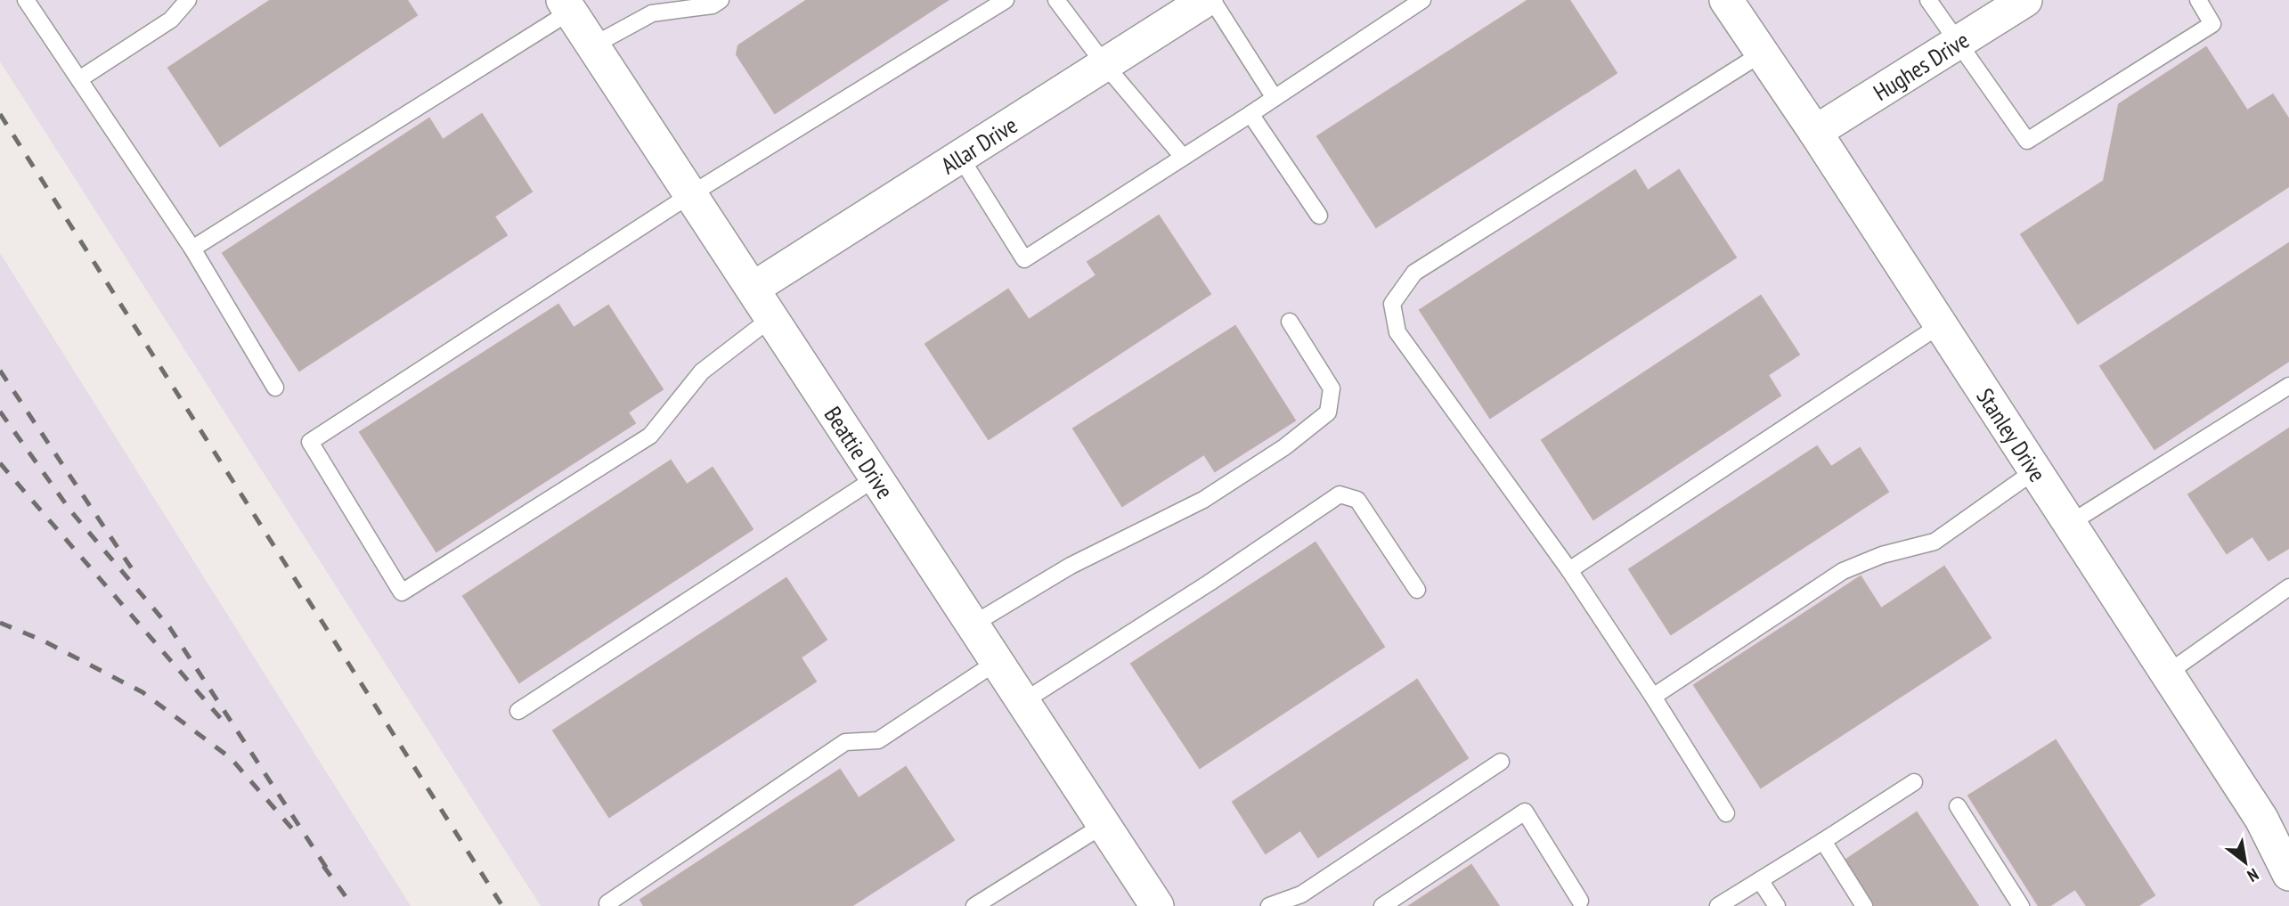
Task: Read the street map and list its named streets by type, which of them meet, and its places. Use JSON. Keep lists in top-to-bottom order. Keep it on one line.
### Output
{"streets":{"street":["Hughes Drive","Allar Drive","Stanley Drive","Beattie Drive"]},"crossings":[["Hughes Drive","Stanley Drive"],["Allar Drive","Beattie Drive"]],"north":"bottom right"}
